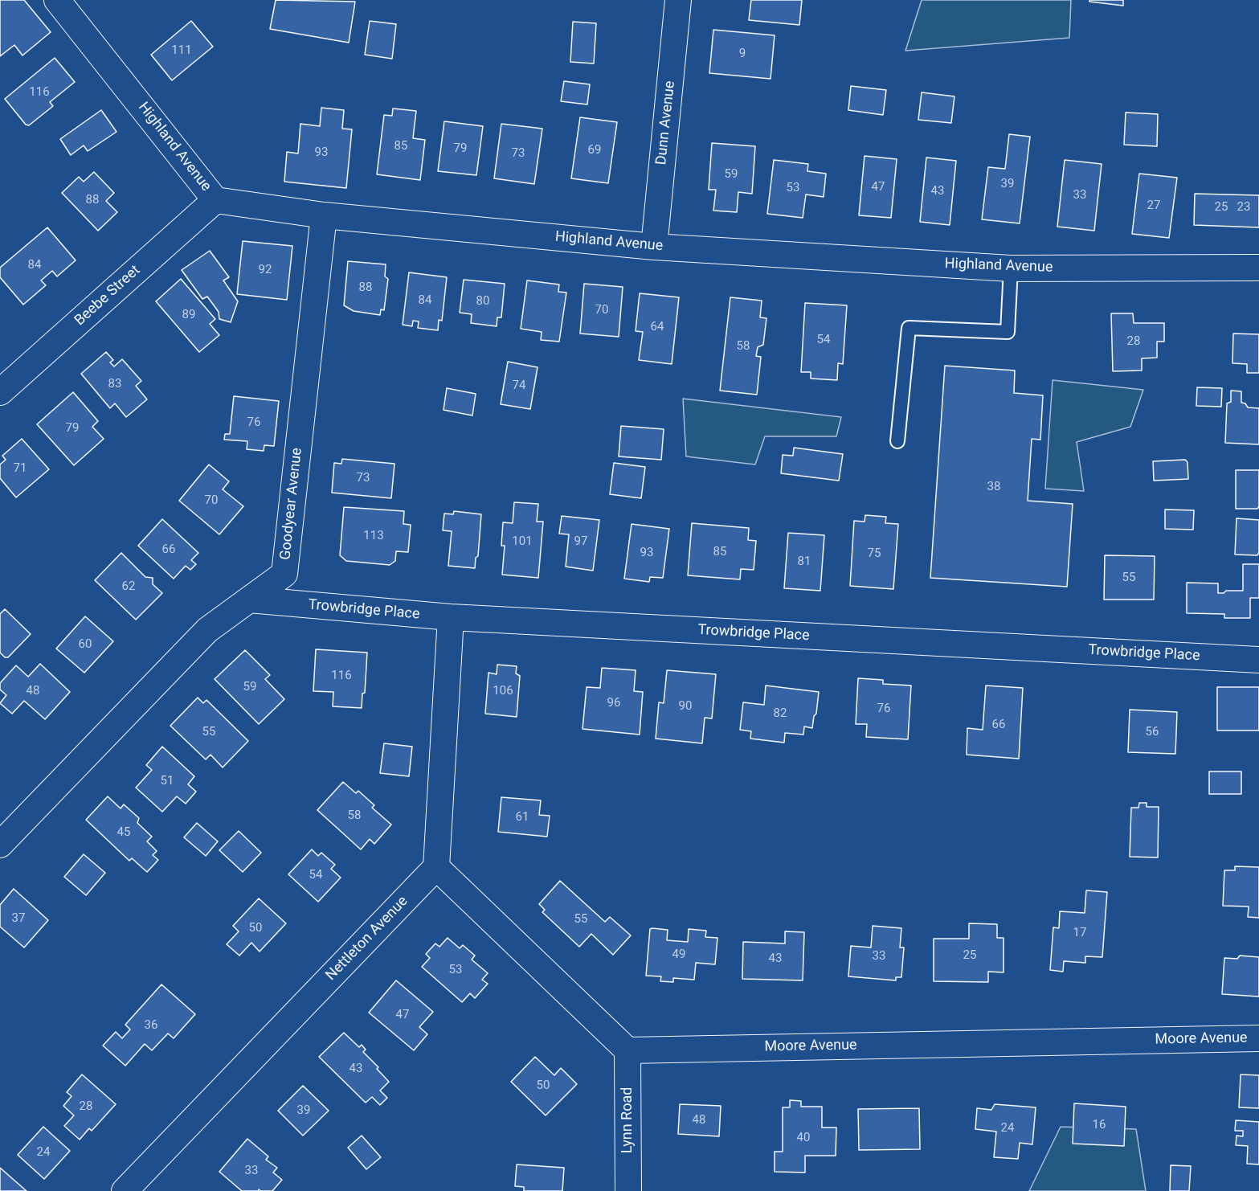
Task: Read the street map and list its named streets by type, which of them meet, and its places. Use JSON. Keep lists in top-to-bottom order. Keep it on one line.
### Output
{"streets":{"street":["Dunn Avenue","Highland Avenue","Beebe Street","Goodyear Avenue","Trowbridge Place","Nettleton Avenue","Moore Avenue","Lynn Road"]},"crossings":[["Dunn Avenue","Highland Avenue"],["Highland Avenue","Beebe Street"],["Highland Avenue","Goodyear Avenue"],["Goodyear Avenue","Trowbridge Place"],["Moore Avenue","Lynn Road"]],"house_numbers":["111","9","116","85","79","69","93","73","59","39","47","53","43","33","88","27","25","23","84","92","88","84","80","70","89","64","54","28","58","83","74","76","79","71","73","38","70","113","101","97","66","85","93","75","81","55","62","60","116","59","48","106","96","90","76","82","66","55","56","51","58","61","45","54","37","55","50","17","49","25","33","43","53","47","36","43","50","28","39","48","16","24","40","24","33"]}
